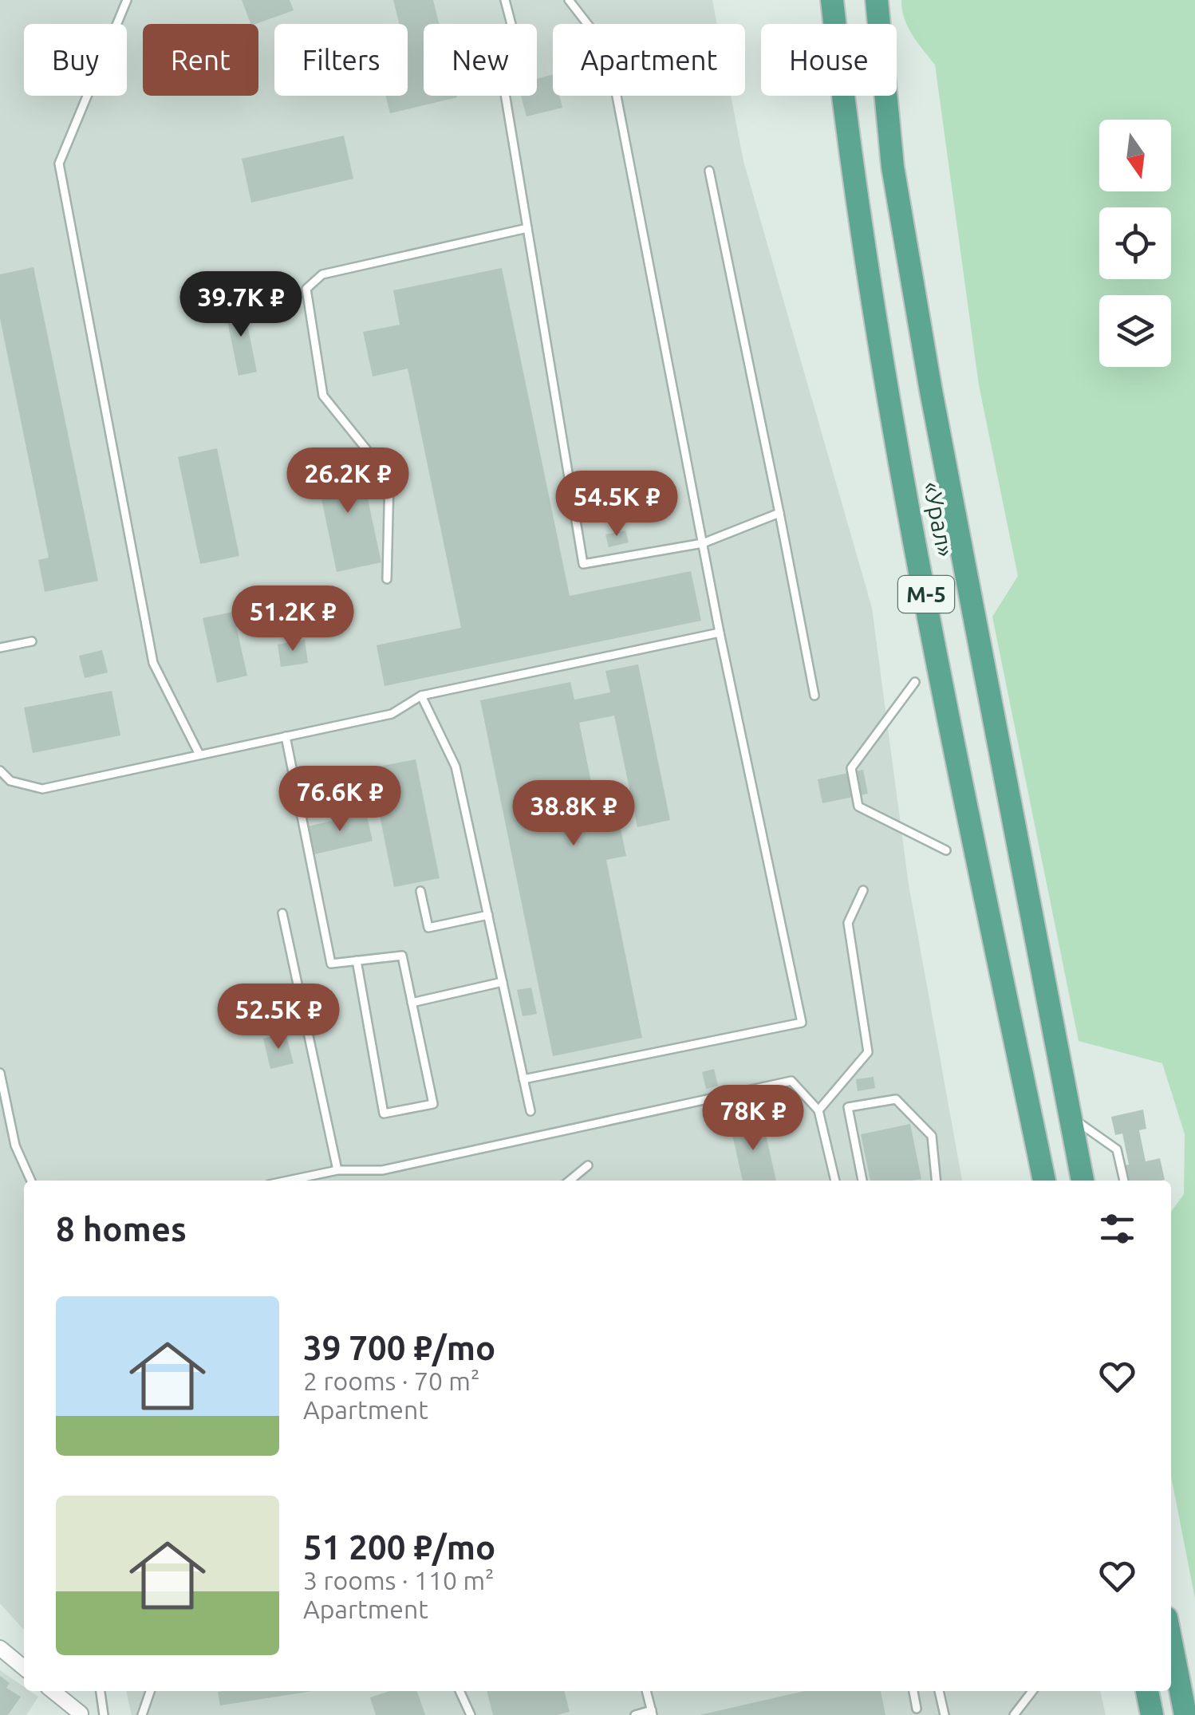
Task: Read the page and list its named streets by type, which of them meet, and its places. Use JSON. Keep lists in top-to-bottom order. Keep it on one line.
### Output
{"streets":{"main road":["«Урал»","М-5"]},"north":"bottom","page":{"chip":["Buy","Rent","Filters","New","Apartment","House"],"price":["39.7K ₽","26.2K ₽","54.5K ₽","51.2K ₽","76.6K ₽","38.8K ₽","52.5K ₽","78K ₽"],"heading":"8 homes","list":[{"name":"39 700 ₽/mo","note":"2 rooms · 70 m² · Apartment"},{"name":"51 200 ₽/mo","note":"3 rooms · 110 m² · Apartment"}]}}
